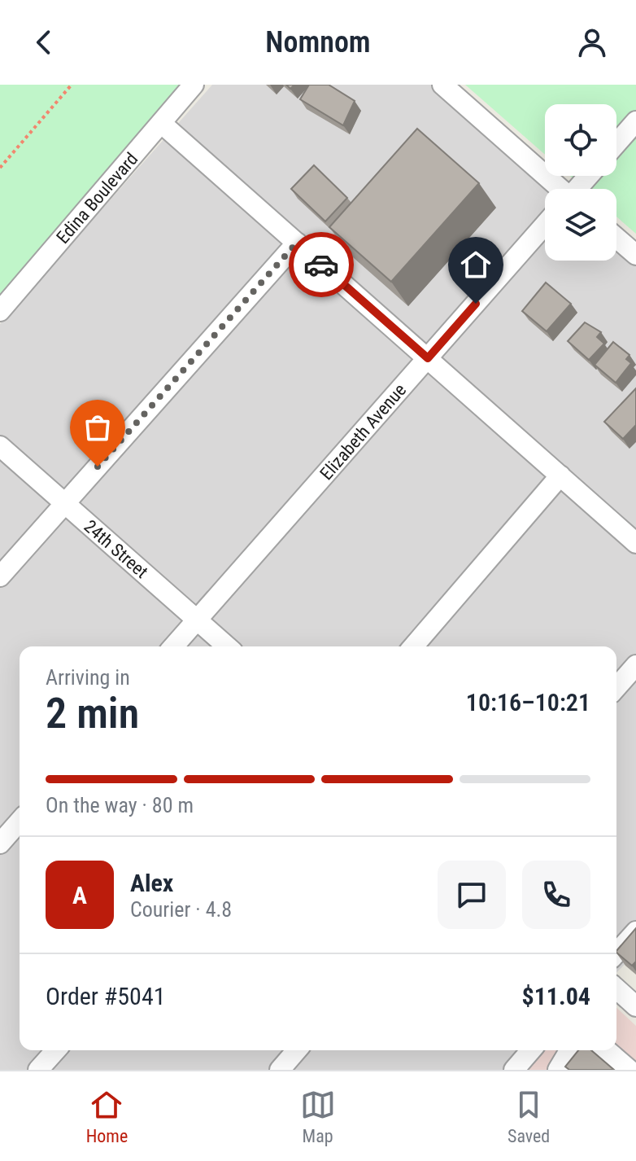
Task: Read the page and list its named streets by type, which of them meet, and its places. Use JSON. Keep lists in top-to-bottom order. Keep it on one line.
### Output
{"streets":{"street":["Edina Boulevard","Elizabeth Avenue","24th Street"]},"crossings":[["Elizabeth Avenue","24th Street"]],"page":{"header":"Nomnom","heading":["2 min","Arriving in","10:16–10:21"],"panel":["Alex","Courier · 4.8","Order #5041","$11.04"],"bar":"On the way · 80 m","round":"A","tabs":["Home","Map","Saved"]}}
